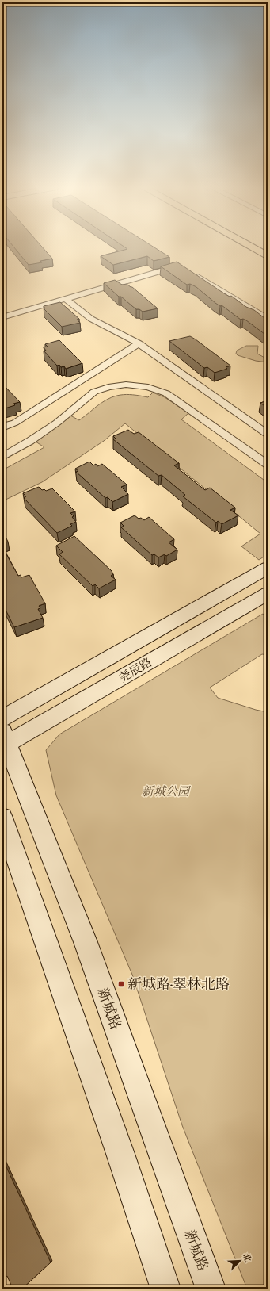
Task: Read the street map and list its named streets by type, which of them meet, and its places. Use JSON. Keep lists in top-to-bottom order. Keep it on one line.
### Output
{"streets":{"main road":["尧辰路","新城路"]},"crossings":[["尧辰路","新城路"]],"parks":["新城公园"],"places":{"transit":["新城路·翠林北路"]},"north":"top right"}
